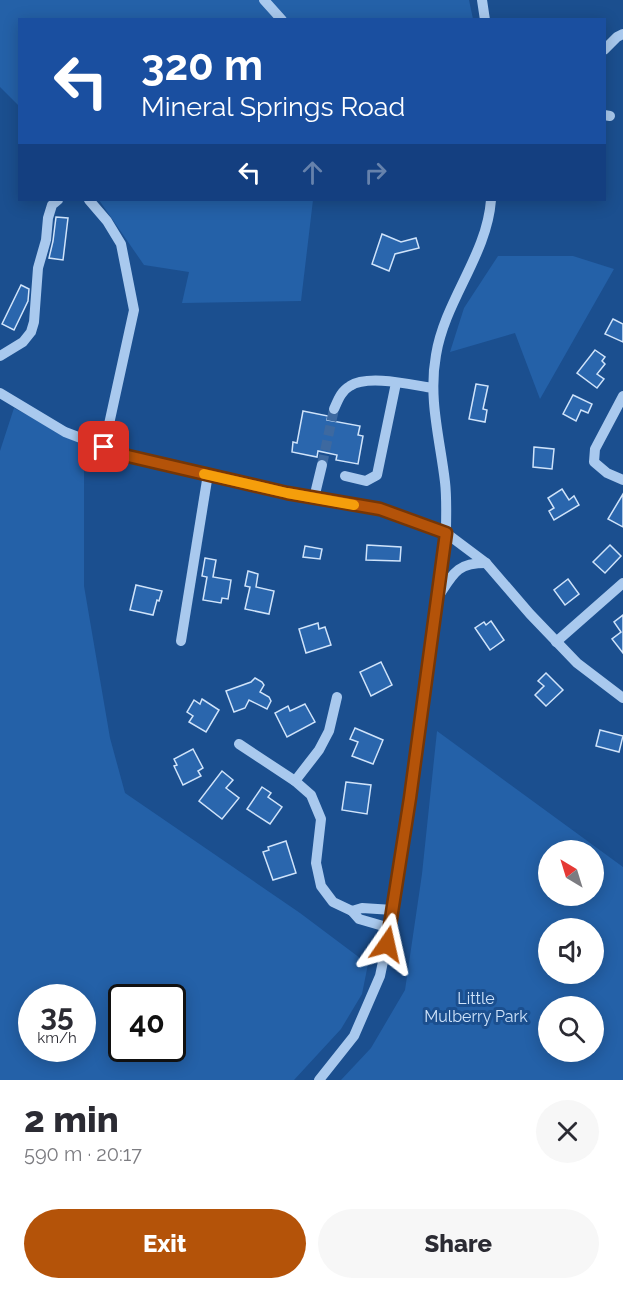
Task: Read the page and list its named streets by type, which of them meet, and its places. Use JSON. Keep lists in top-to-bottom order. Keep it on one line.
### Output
{"parks":["Little Mulberry Park"],"north":"top left","page":{"turn":["320 m","Mineral Springs Road"],"speed":"35 km/h","limit":"40","heading":["2 min","590 m · 20:17"],"buttons":["Exit","Share"]}}
